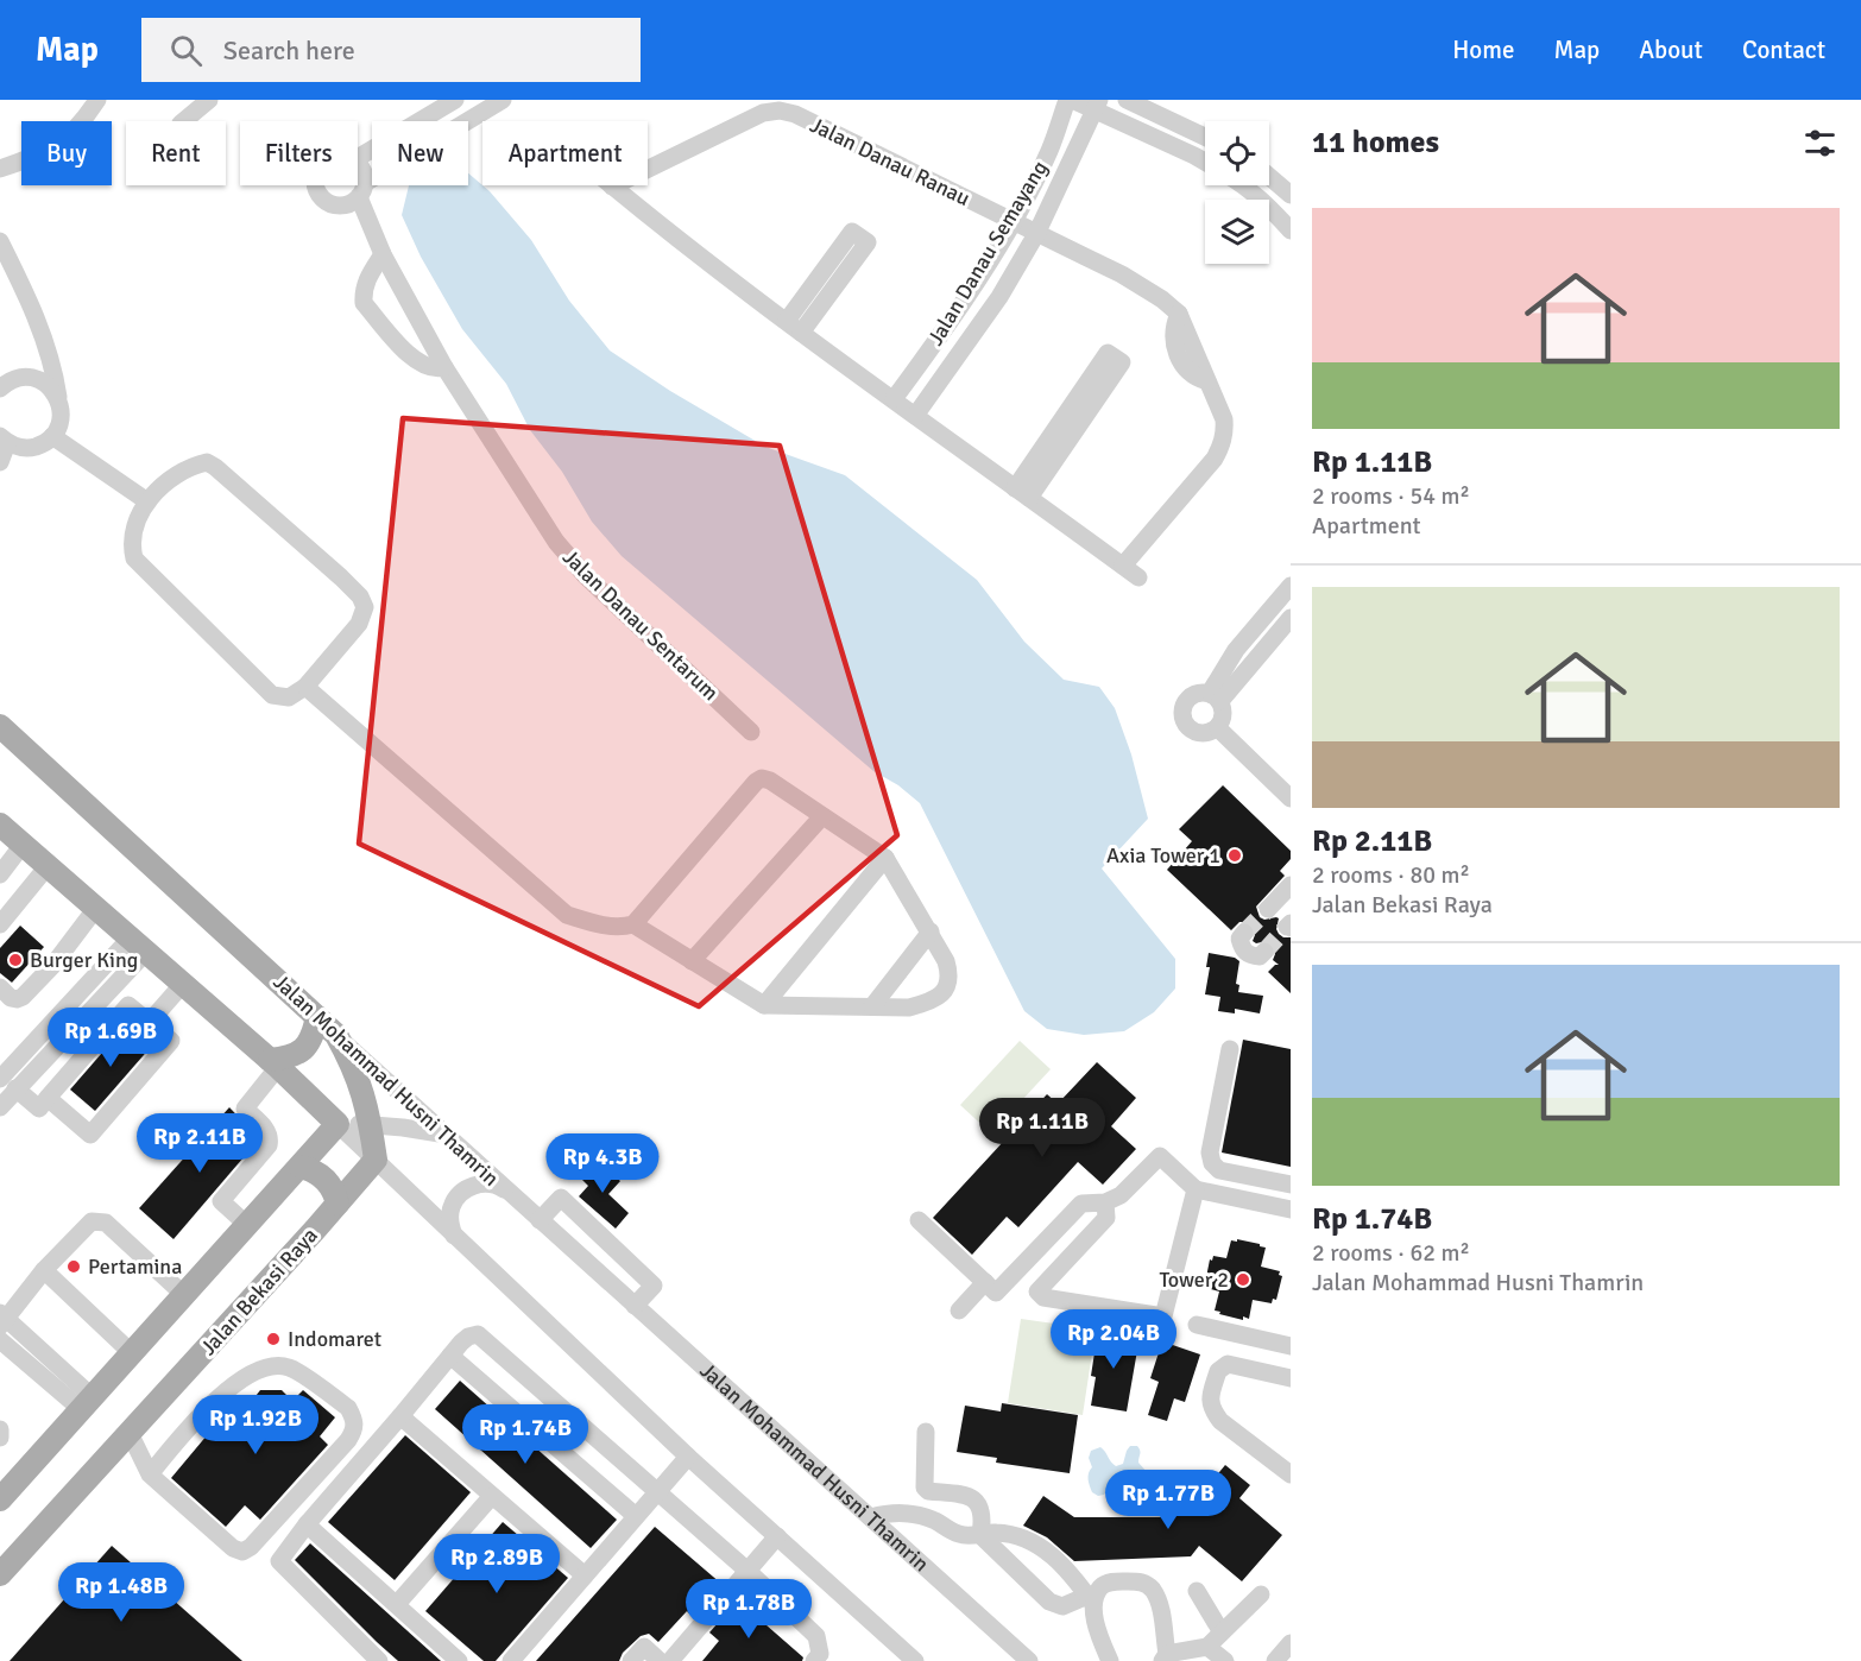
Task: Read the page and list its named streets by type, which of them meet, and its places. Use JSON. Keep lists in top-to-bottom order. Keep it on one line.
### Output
{"streets":{"main road":["Jalan Mohammad Husni Thamrin","Jalan Bekasi Raya"],"street":["Jalan Danau Ranau","Jalan Danau Semayang","Jalan Danau Sentarum"]},"crossings":[["Jalan Danau Ranau","Jalan Danau Semayang"]],"places":["Axia Tower 1","Burger King","Pertamina","Tower 2","Indomaret"],"page":{"header":"Map","search":"Search here","nav":["Home","Map","About","Contact"],"heading":"11 homes","chip":["Buy","Rent","Filters","New","Apartment"],"list":[{"name":"Rp 1.11B","note":"2 rooms · 54 m² · Apartment"},{"name":"Rp 2.11B","note":"2 rooms · 80 m² · Jalan Bekasi Raya"},{"name":"Rp 1.74B","note":"2 rooms · 62 m² · Jalan Mohammad Husni Thamrin"}],"price":["Rp 1.69B","Rp 1.11B","Rp 2.11B","Rp 4.3B","Rp 2.04B","Rp 1.92B","Rp 1.74B","Rp 1.77B","Rp 2.89B","Rp 1.48B","Rp 1.78B"]}}
